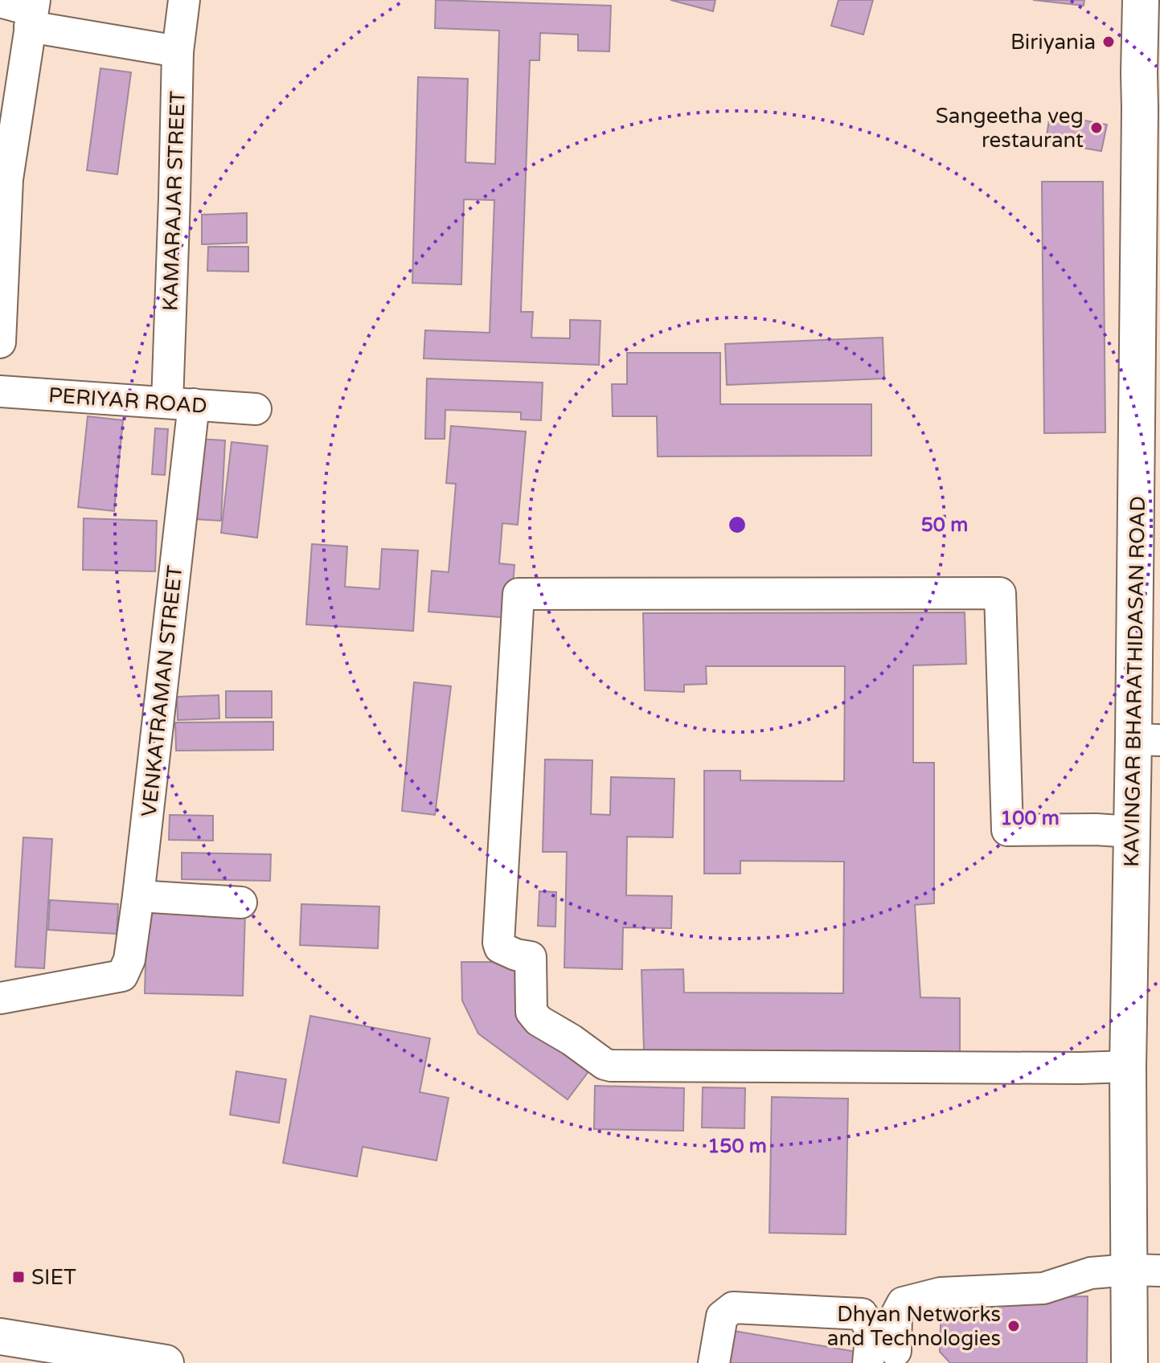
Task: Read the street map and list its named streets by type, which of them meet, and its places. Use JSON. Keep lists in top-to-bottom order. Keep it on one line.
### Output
{"streets":{"main road":["KAVINGAR BHARATHIDASAN ROAD"],"street":["KAMARAJAR STREET","PERIYAR ROAD","VENKATRAMAN STREET"]},"crossings":[["KAMARAJAR STREET","PERIYAR ROAD"],["KAMARAJAR STREET","VENKATRAMAN STREET"],["PERIYAR ROAD","VENKATRAMAN STREET"]],"places":{"other":["Biriyania","Sangeetha veg restaurant","Dhyan Networks and Technologies"],"transit":["SIET"]},"rings":["50 m","100 m","150 m"]}
